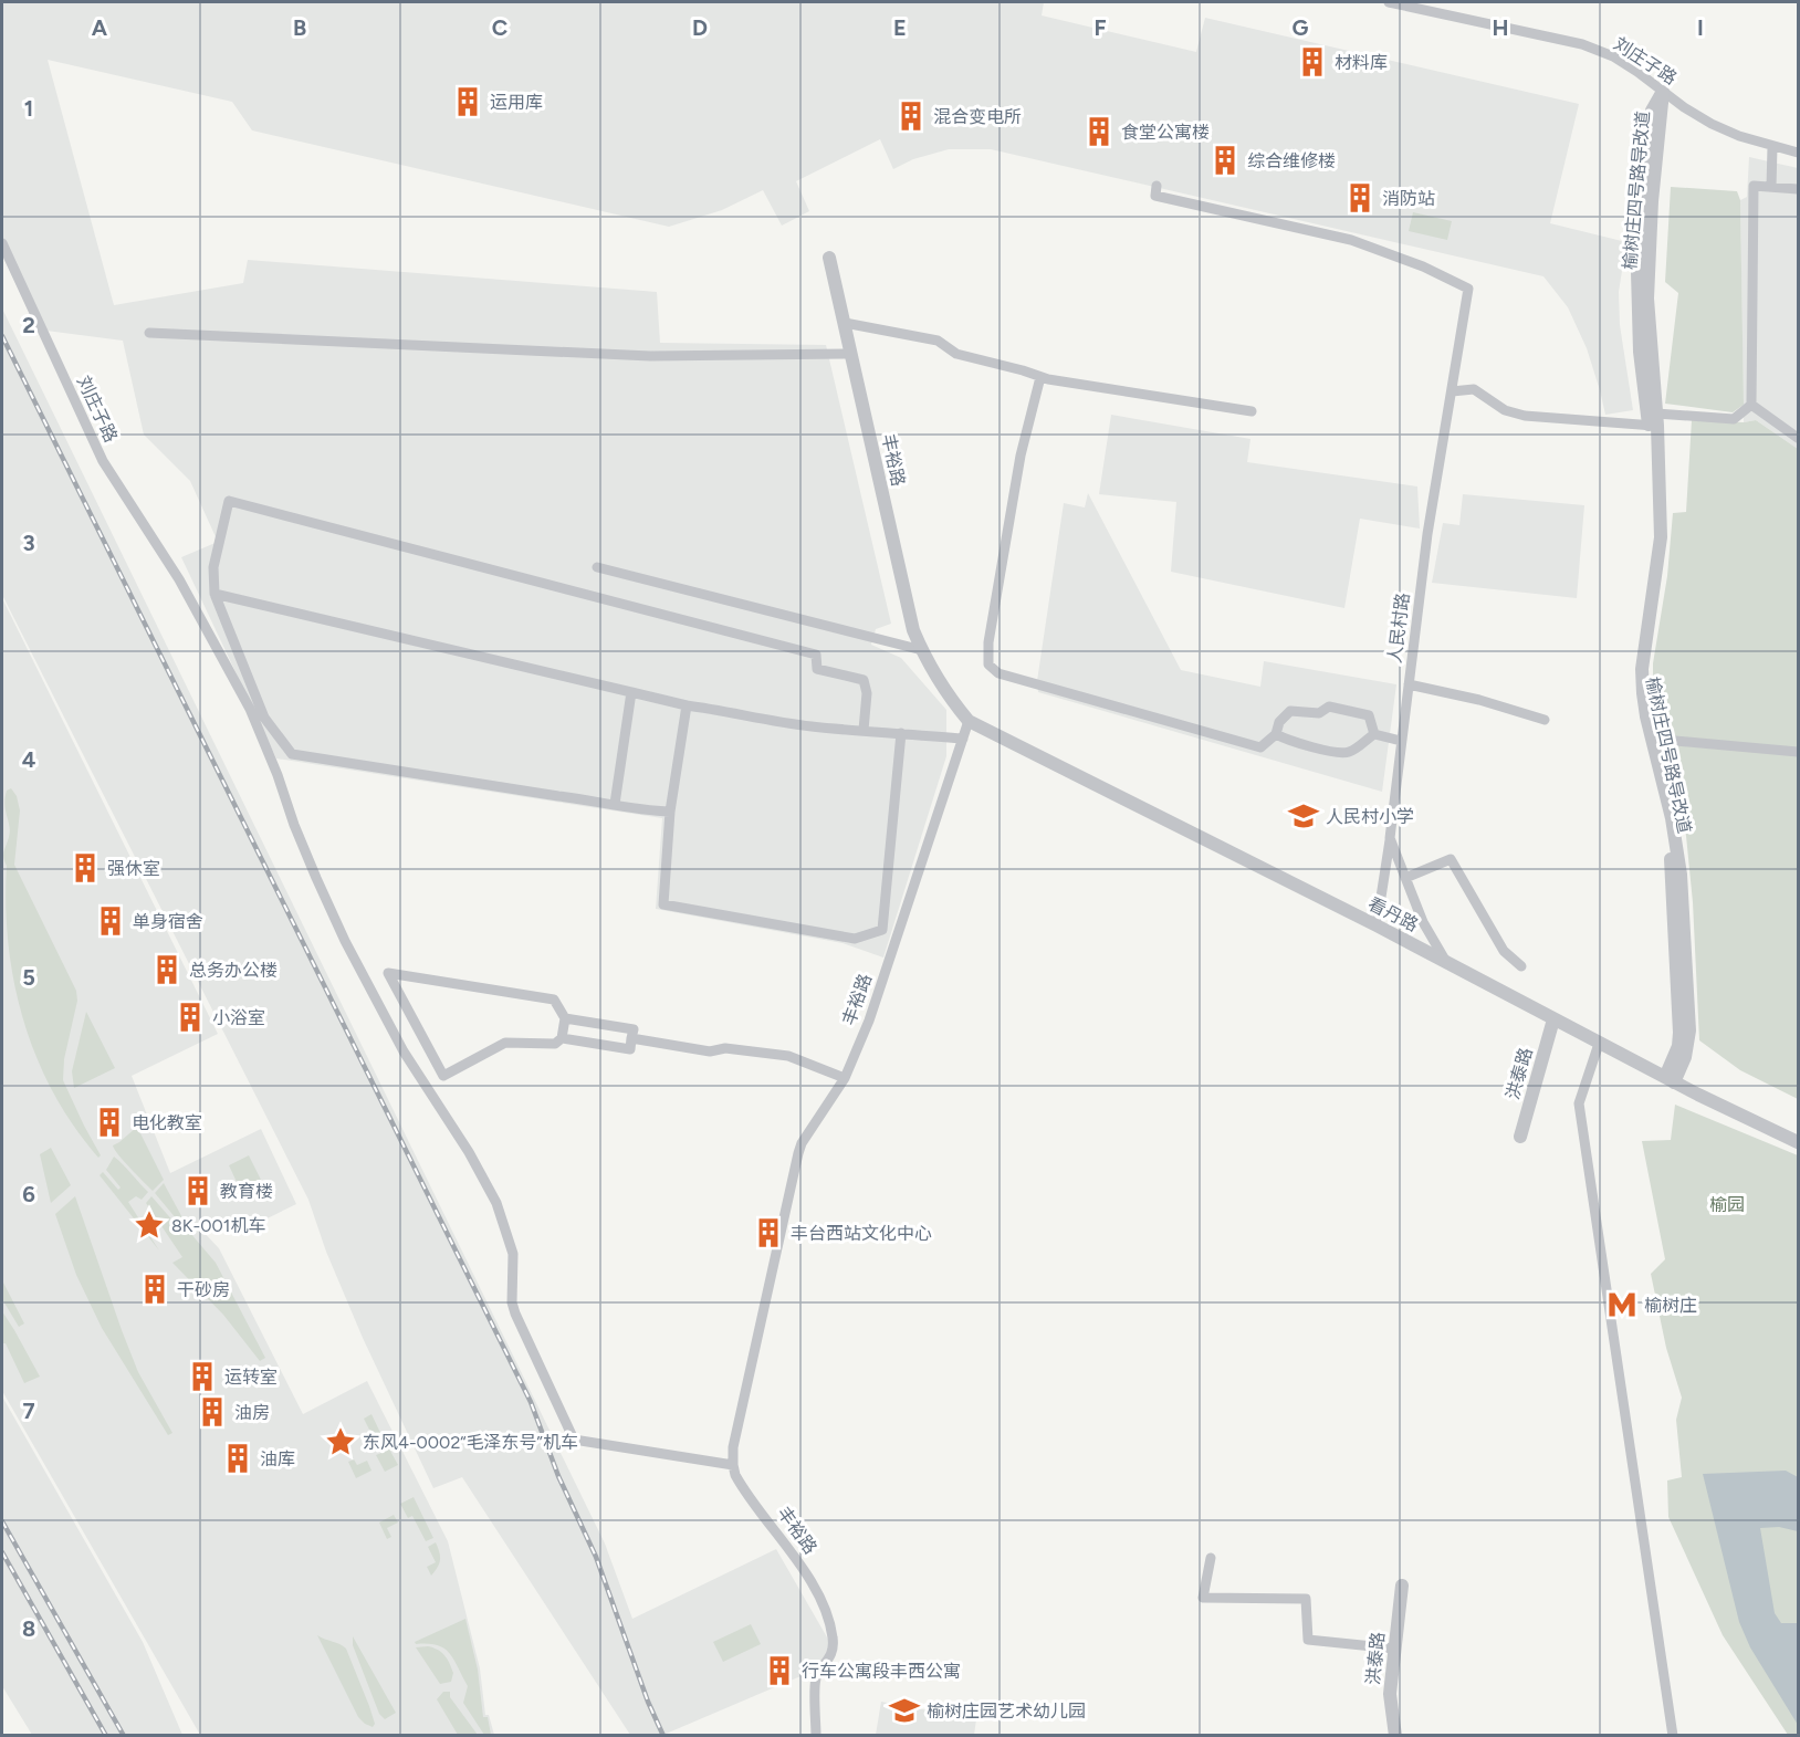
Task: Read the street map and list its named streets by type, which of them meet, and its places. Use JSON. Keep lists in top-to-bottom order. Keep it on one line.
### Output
{"streets":{"street":["刘庄子路","榆树庄四号路导改道","丰裕路","人民村路","看丹路","洪泰路"]},"crossings":[["刘庄子路","榆树庄四号路导改道"],["刘庄子路","丰裕路"],["榆树庄四号路导改道","看丹路"],["丰裕路","看丹路"],["人民村路","看丹路"],["看丹路","洪泰路"]],"parks":["榆园"],"places":{"building":["材料库","运用库","混合变电所","食堂公寓楼","综合维修楼","消防站","强休室","单身宿舍","总务办公楼","小浴室","电化教室","教育楼","丰台西站文化中心","干砂房","运转室","油房","油库","行车公寓段丰西公寓"],"school or university":["人民村小学","榆树庄园艺术幼儿园"],"place":["8K-001机车","东风4-0002“毛泽东号”机车"],"metro station":["榆树庄"]},"grid":{"columns":["A","B","C","D","E","F","G","H","I"],"rows":["1","2","3","4","5","6","7","8"]}}
